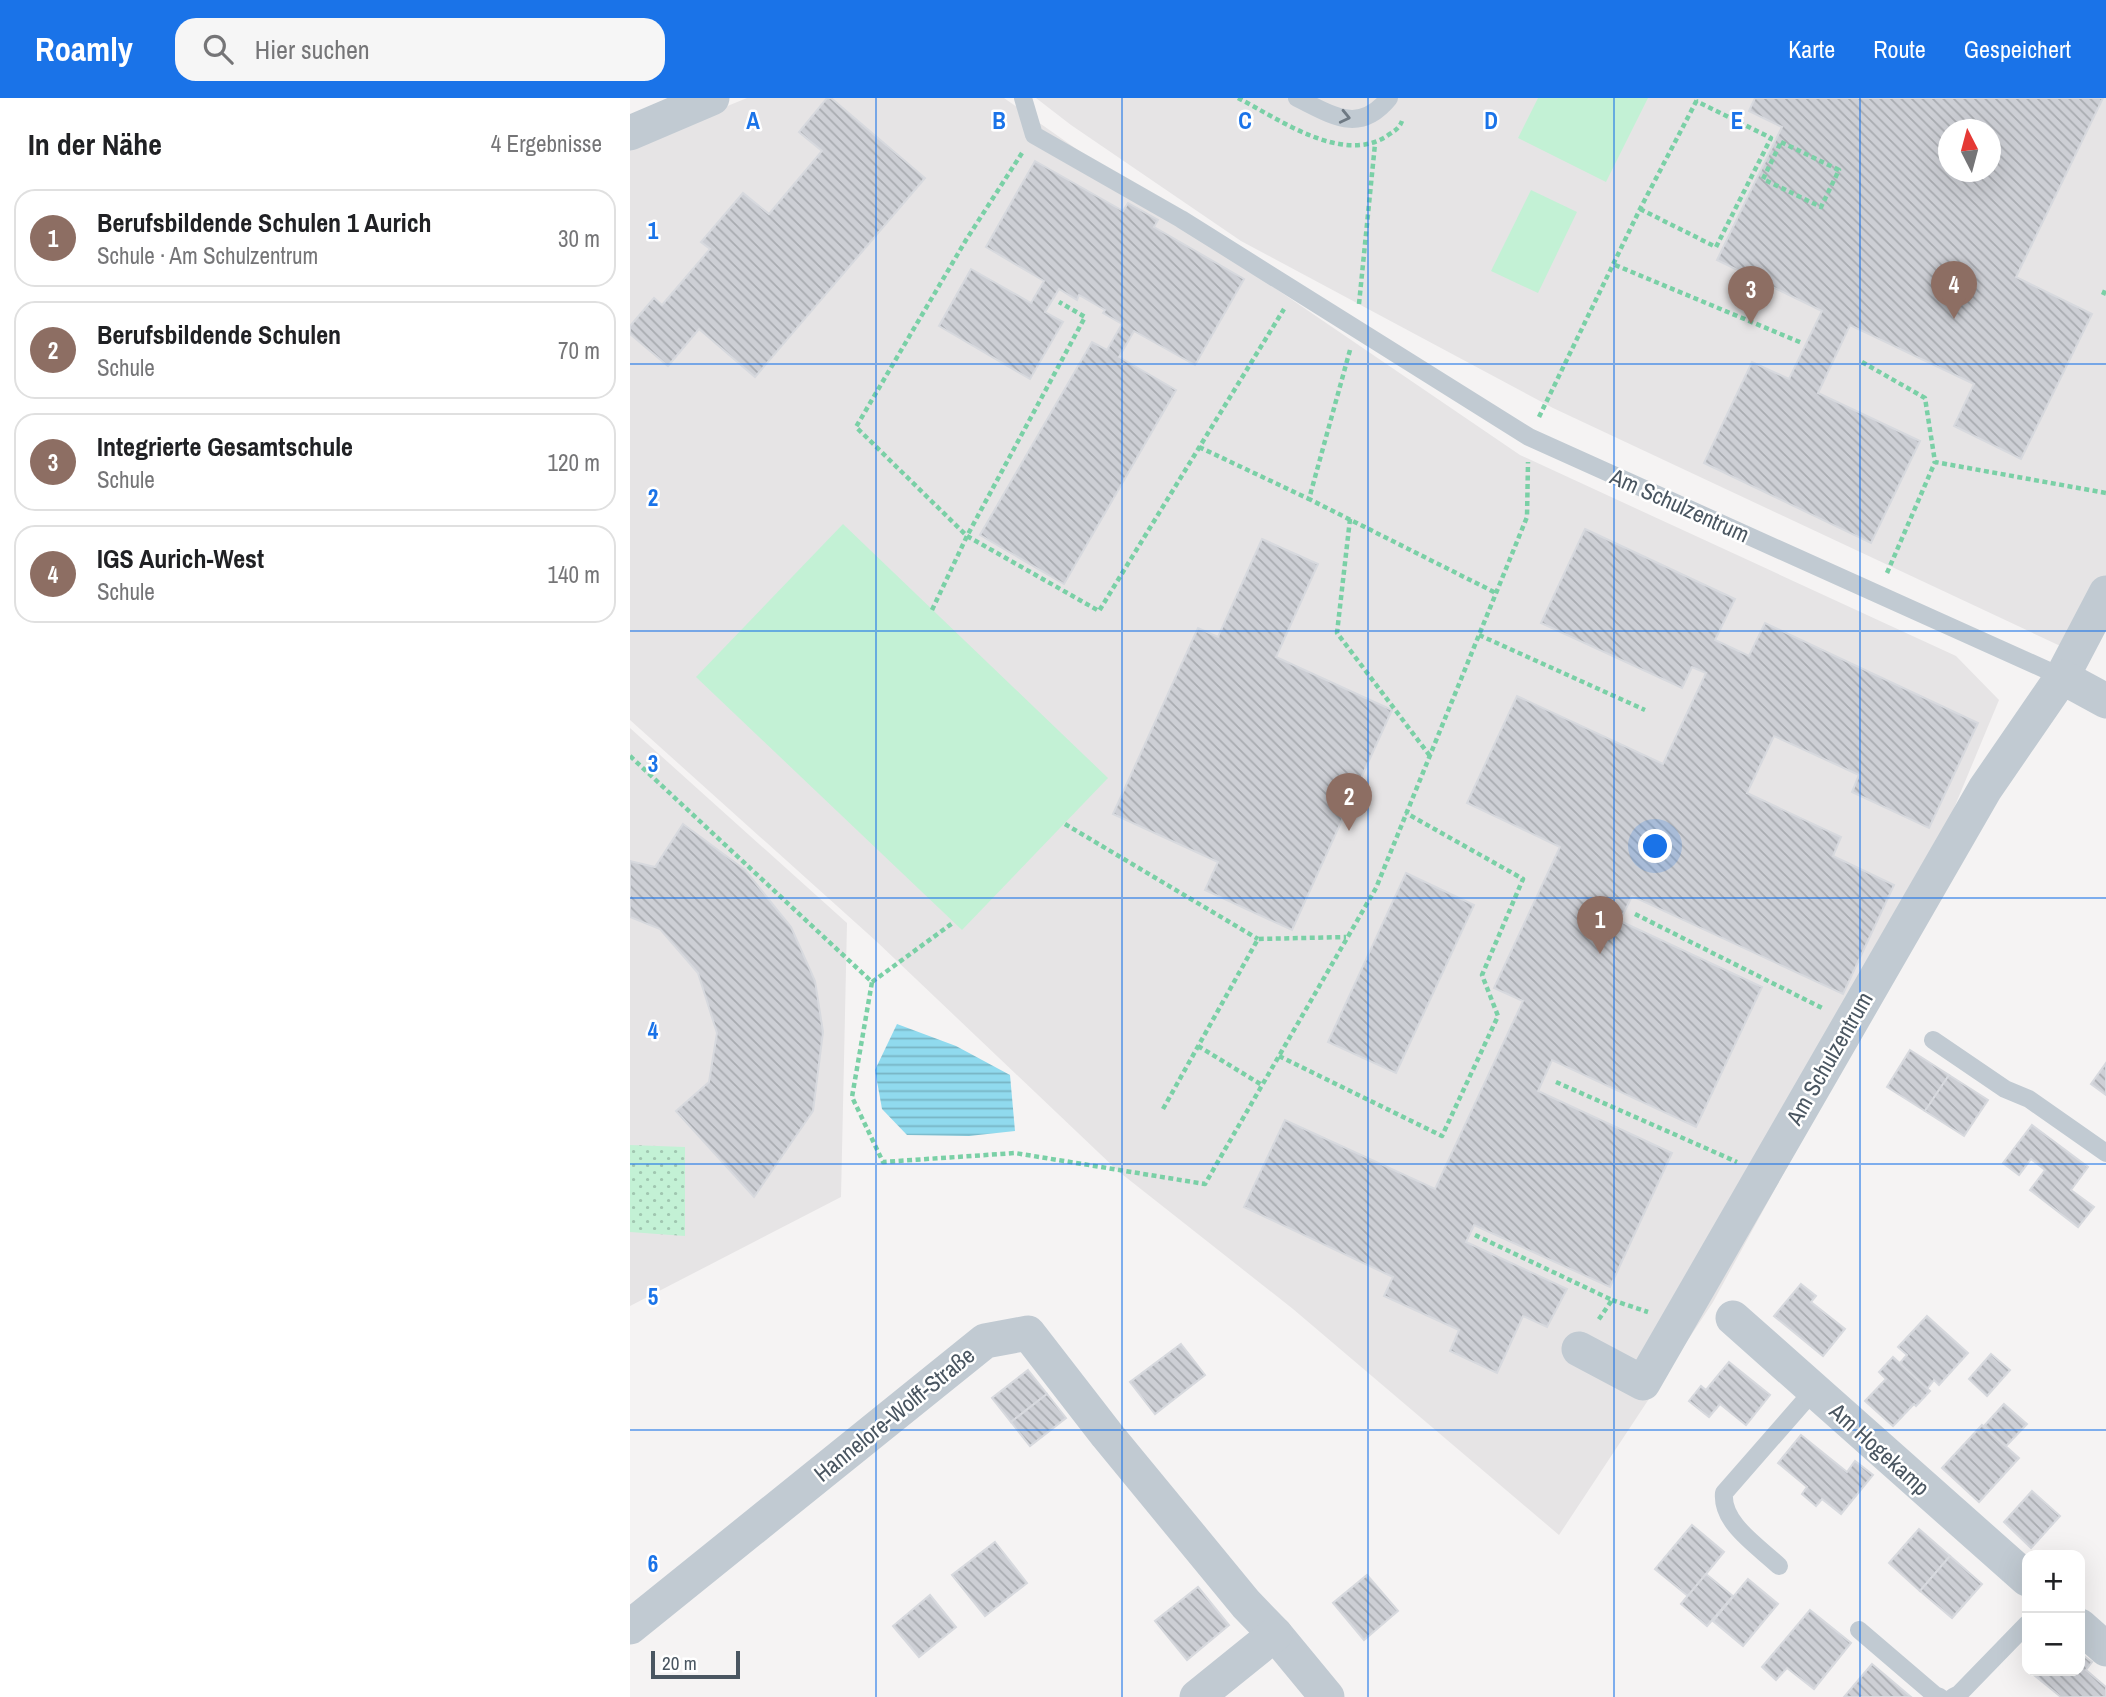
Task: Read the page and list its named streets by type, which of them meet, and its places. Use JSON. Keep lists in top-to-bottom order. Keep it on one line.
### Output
{"streets":{"street":["Am Schulzentrum","Hannelore-Wolff-Straße","Am Hogekamp"]},"scale_bar":"20 m","north":"top","page":{"header":"Roamly","search":"Hier suchen","nav":["Karte","Route","Gespeichert"],"heading":["In der Nähe","4 Ergebnisse"],"list":[{"mark":"1","name":"Berufsbildende Schulen 1 Aurich","note":"Schule · Am Schulzentrum","value":"30 m"},{"mark":"2","name":"Berufsbildende Schulen","note":"Schule","value":"70 m"},{"mark":"3","name":"Integrierte Gesamtschule","note":"Schule","value":"120 m"},{"mark":"4","name":"IGS Aurich-West","note":"Schule","value":"140 m"}],"pins":["4","3","2","1"],"map_buttons":["+","−"],"scale":"20 m"},"grid":{"columns":["A","B","C","D","E"],"rows":["1","2","3","4","5","6"]}}
